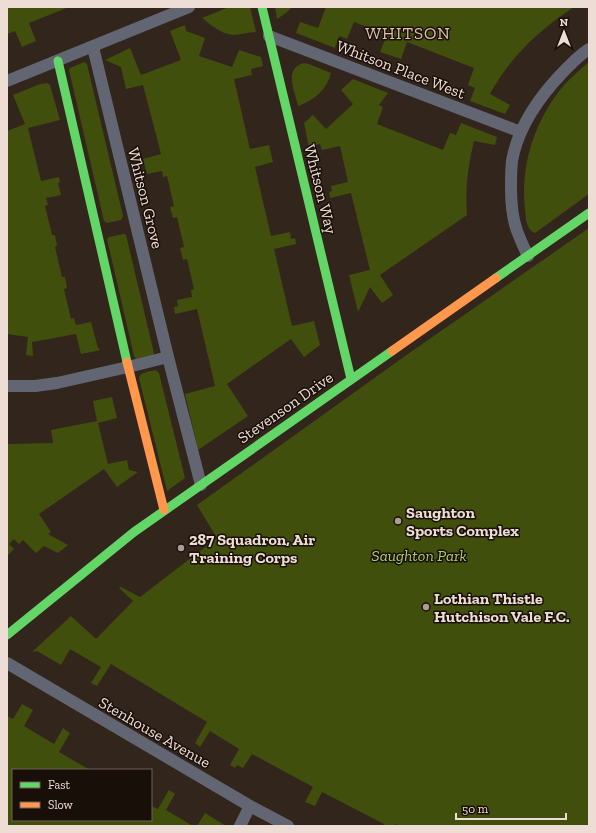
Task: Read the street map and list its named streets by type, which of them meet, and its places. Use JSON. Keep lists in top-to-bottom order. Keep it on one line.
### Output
{"streets":{"street":["Whitson Place West","Whitson Way","Whitson Grove","Stevenson Drive","Stenhouse Avenue"]},"crossings":[["Whitson Place West","Whitson Way"],["Whitson Way","Stevenson Drive"],["Whitson Grove","Stevenson Drive"]],"districts":["WHITSON"],"parks":["Saughton Park"],"places":["Saughton Sports Complex","287 Squadron, Air Training Corps","Lothian Thistle Hutchison Vale F.C."],"legend":["Fast","Slow"],"scale_bar":"50 m","north":"top"}
